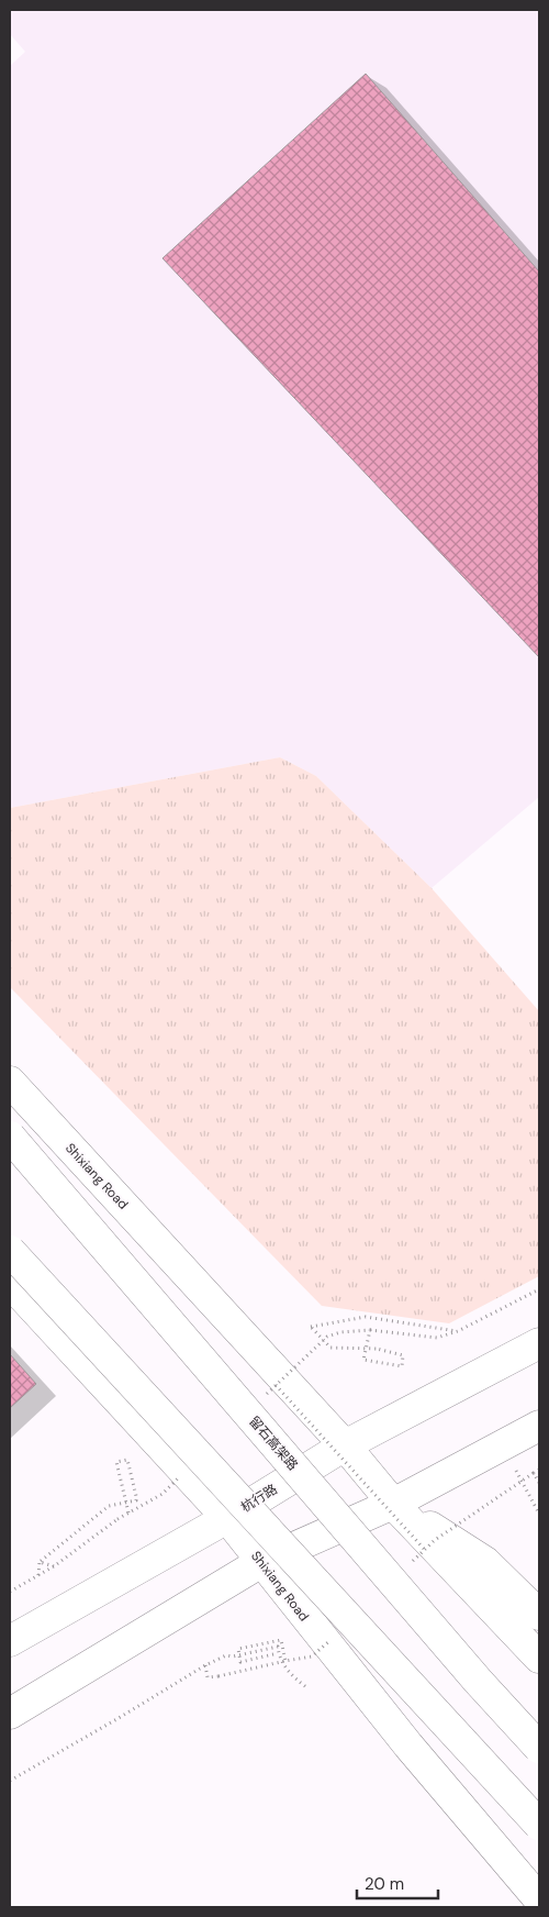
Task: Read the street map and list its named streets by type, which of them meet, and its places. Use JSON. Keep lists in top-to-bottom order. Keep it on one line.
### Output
{"streets":{"main road":["Shixiang Road","留石高架路","杭行路"]},"crossings":[["Shixiang Road","杭行路"]],"scale_bar":"20 m"}
